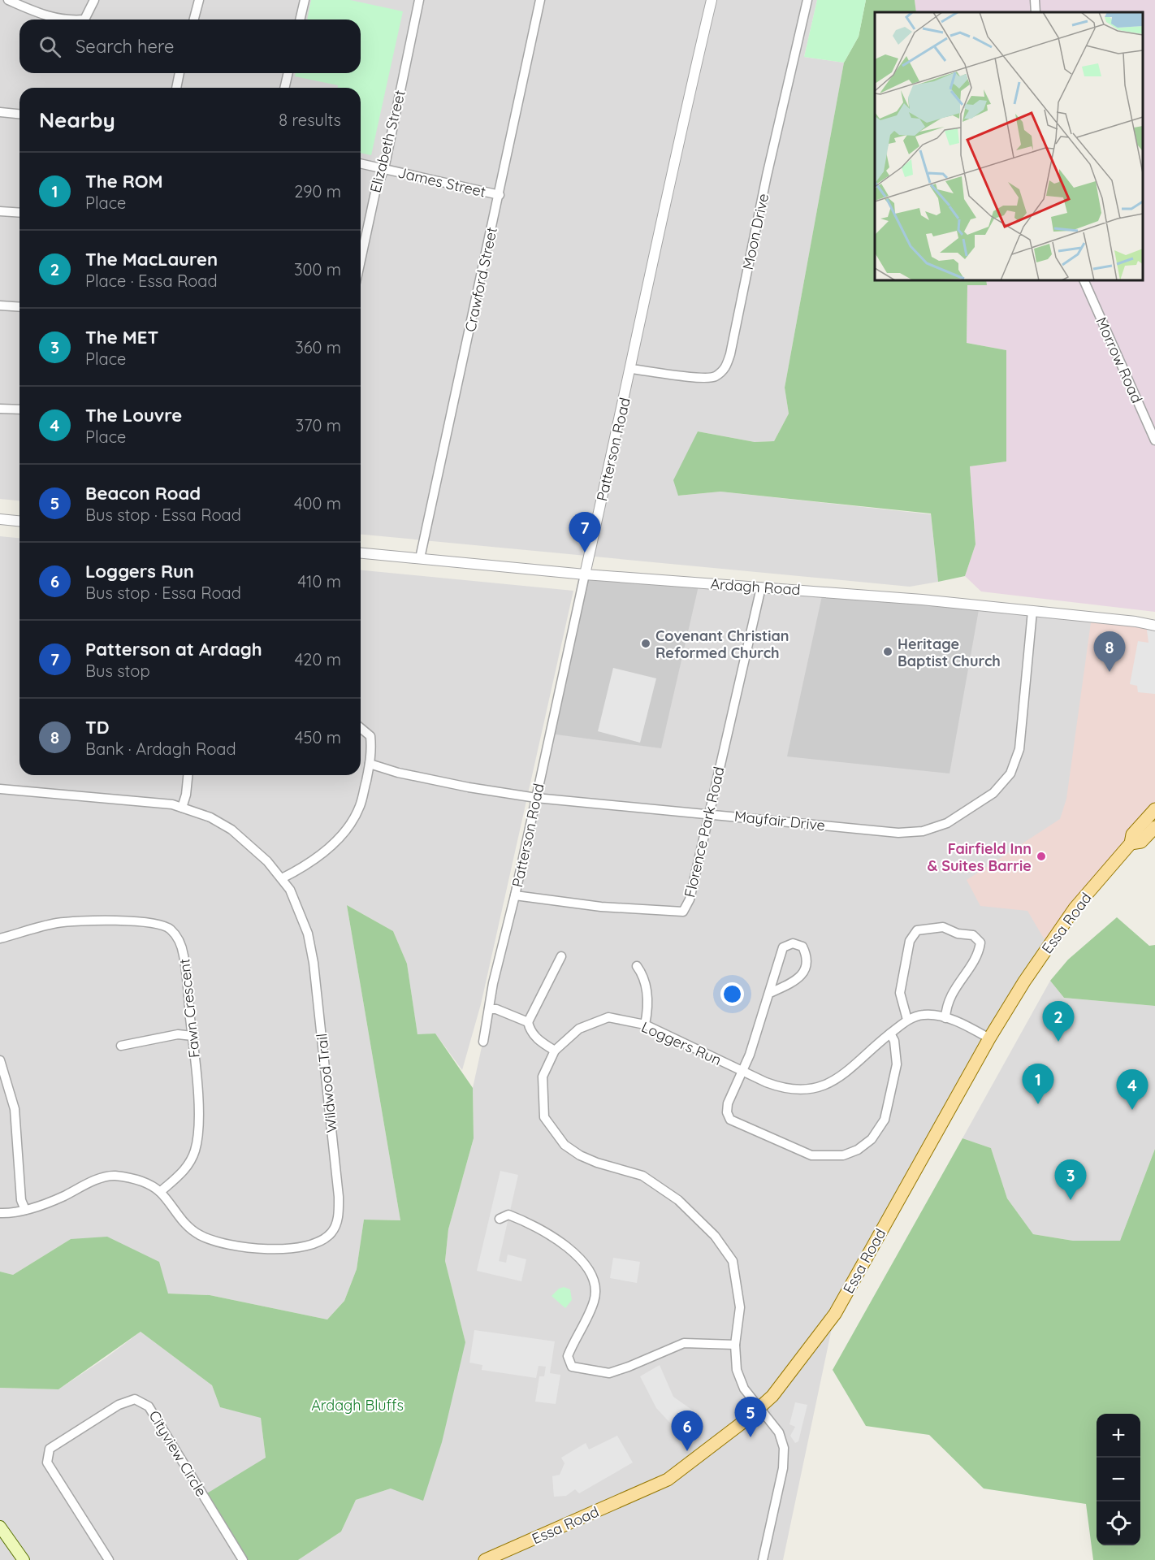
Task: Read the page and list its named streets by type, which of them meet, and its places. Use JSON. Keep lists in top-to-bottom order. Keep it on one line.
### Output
{"streets":{"main road":["Essa Road"],"street":["Elizabeth Street","James Street","Moon Drive","Crawford Street","Morrow Road","Patterson Road","Ardagh Road","Mayfair Drive","Florence Park Road","Fawn Crescent","Loggers Run","Wildwood Trail","Cityview Circle"]},"crossings":[["Elizabeth Street","James Street"],["James Street","Crawford Street"],["Moon Drive","Patterson Road"],["Crawford Street","Ardagh Road"],["Patterson Road","Ardagh Road"],["Patterson Road","Mayfair Drive"],["Patterson Road","Florence Park Road"],["Ardagh Road","Mayfair Drive"],["Ardagh Road","Florence Park Road"],["Mayfair Drive","Florence Park Road"],["Essa Road","Loggers Run"],["Fawn Crescent","Wildwood Trail"]],"parks":["Ardagh Bluffs"],"places":["Covenant Christian Reformed Church","Heritage Baptist Church","Fairfield Inn & Suites Barrie"],"page":{"search":"Search here","heading":["Nearby","8 results"],"list":[{"mark":"1","name":"The ROM","note":"Place","value":"290 m"},{"mark":"2","name":"The MacLauren","note":"Place · Essa Road","value":"300 m"},{"mark":"3","name":"The MET","note":"Place","value":"360 m"},{"mark":"4","name":"The Louvre","note":"Place","value":"370 m"},{"mark":"5","name":"Beacon Road","note":"Bus stop · Essa Road","value":"400 m"},{"mark":"6","name":"Loggers Run","note":"Bus stop · Essa Road","value":"410 m"},{"mark":"7","name":"Patterson at Ardagh","note":"Bus stop","value":"420 m"},{"mark":"8","name":"TD","note":"Bank · Ardagh Road","value":"450 m"}],"pins":["7","8","2","1","4","3","5","6"],"map_buttons":["+","−"]}}
